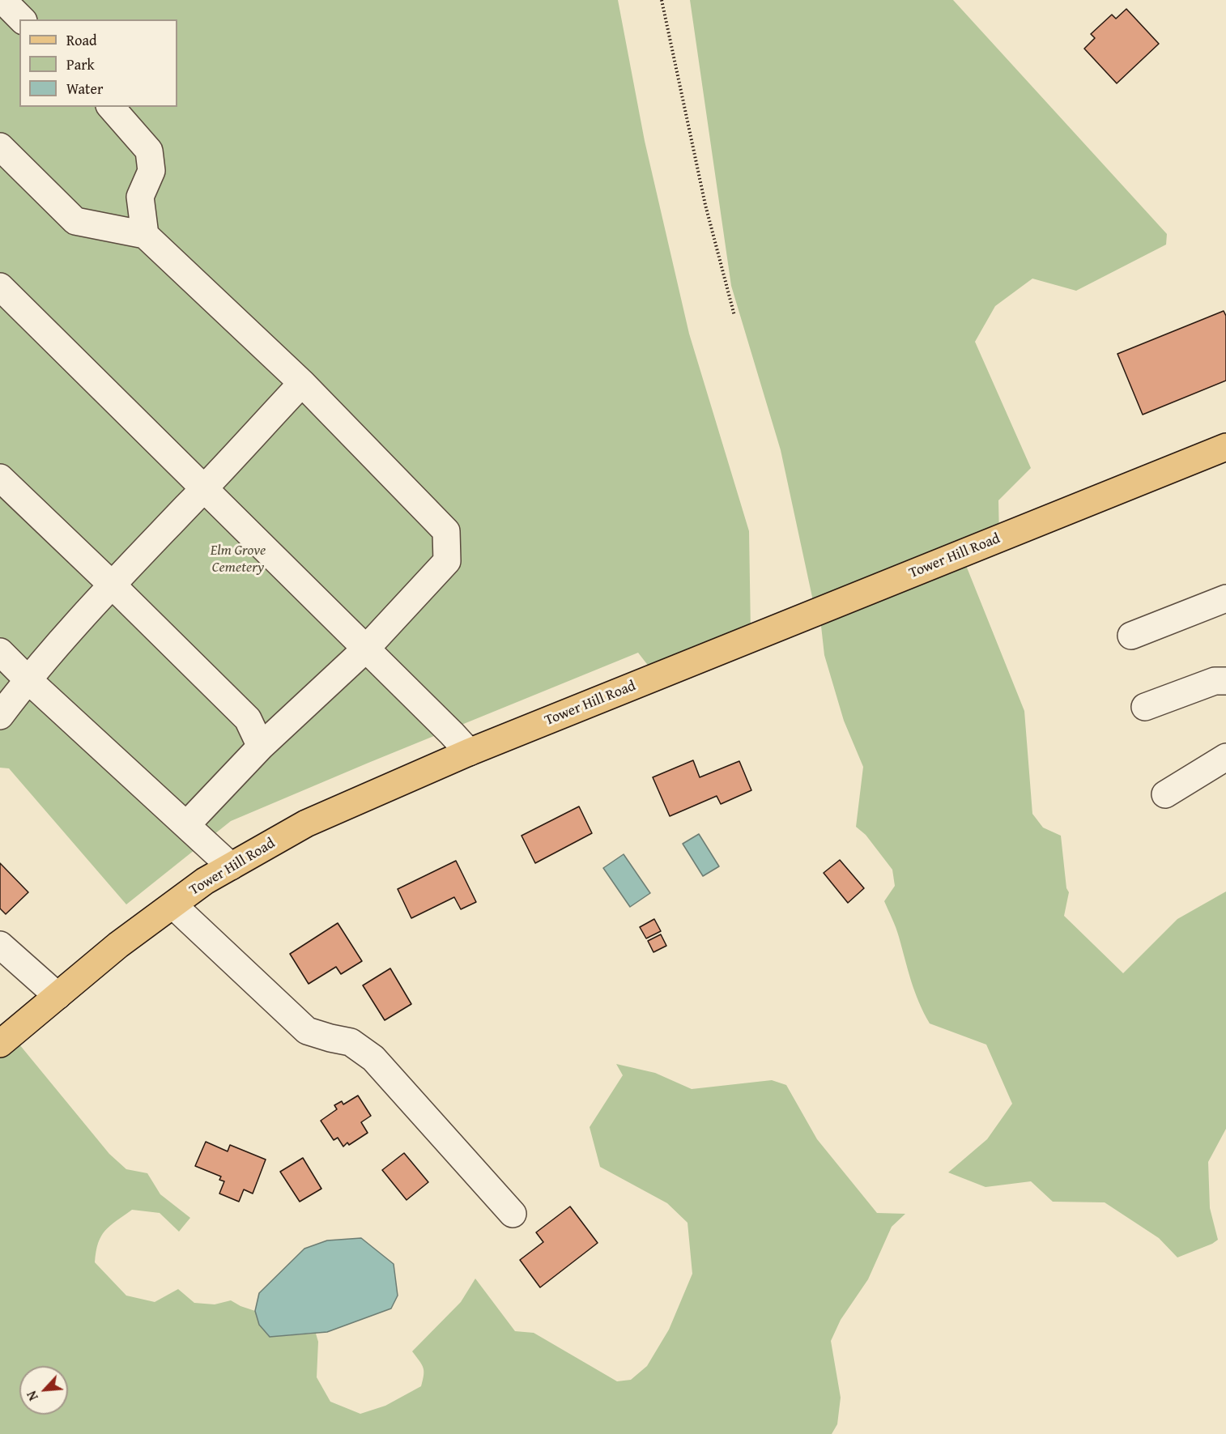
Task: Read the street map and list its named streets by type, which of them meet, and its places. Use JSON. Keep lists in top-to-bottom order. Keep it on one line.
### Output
{"streets":{"main road":["Tower Hill Road"]},"parks":["Elm Grove Cemetery"],"legend":["Road","Park","Water"],"north":"bottom left"}
